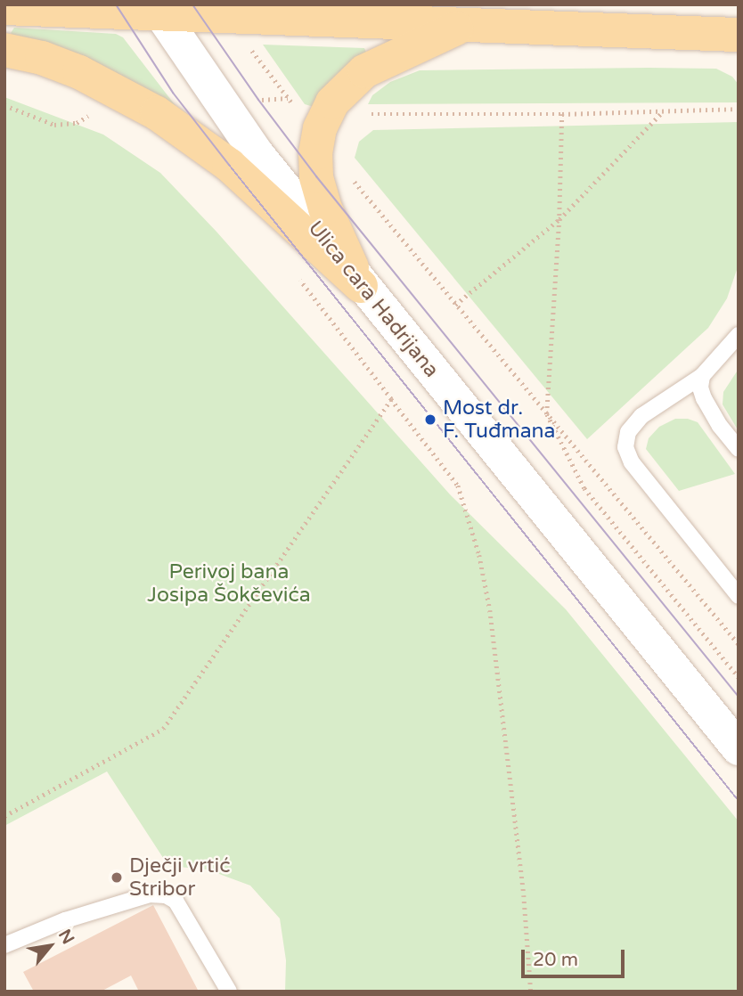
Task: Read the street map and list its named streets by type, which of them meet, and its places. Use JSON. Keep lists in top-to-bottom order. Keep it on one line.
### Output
{"streets":{"main road":["Ulica cara Hadrijana"]},"parks":["Perivoj bana Josipa Šokčevića"],"places":["Most dr. F. Tuđmana","Dječji vrtić Stribor"],"scale_bar":"20 m","north":"top right"}
